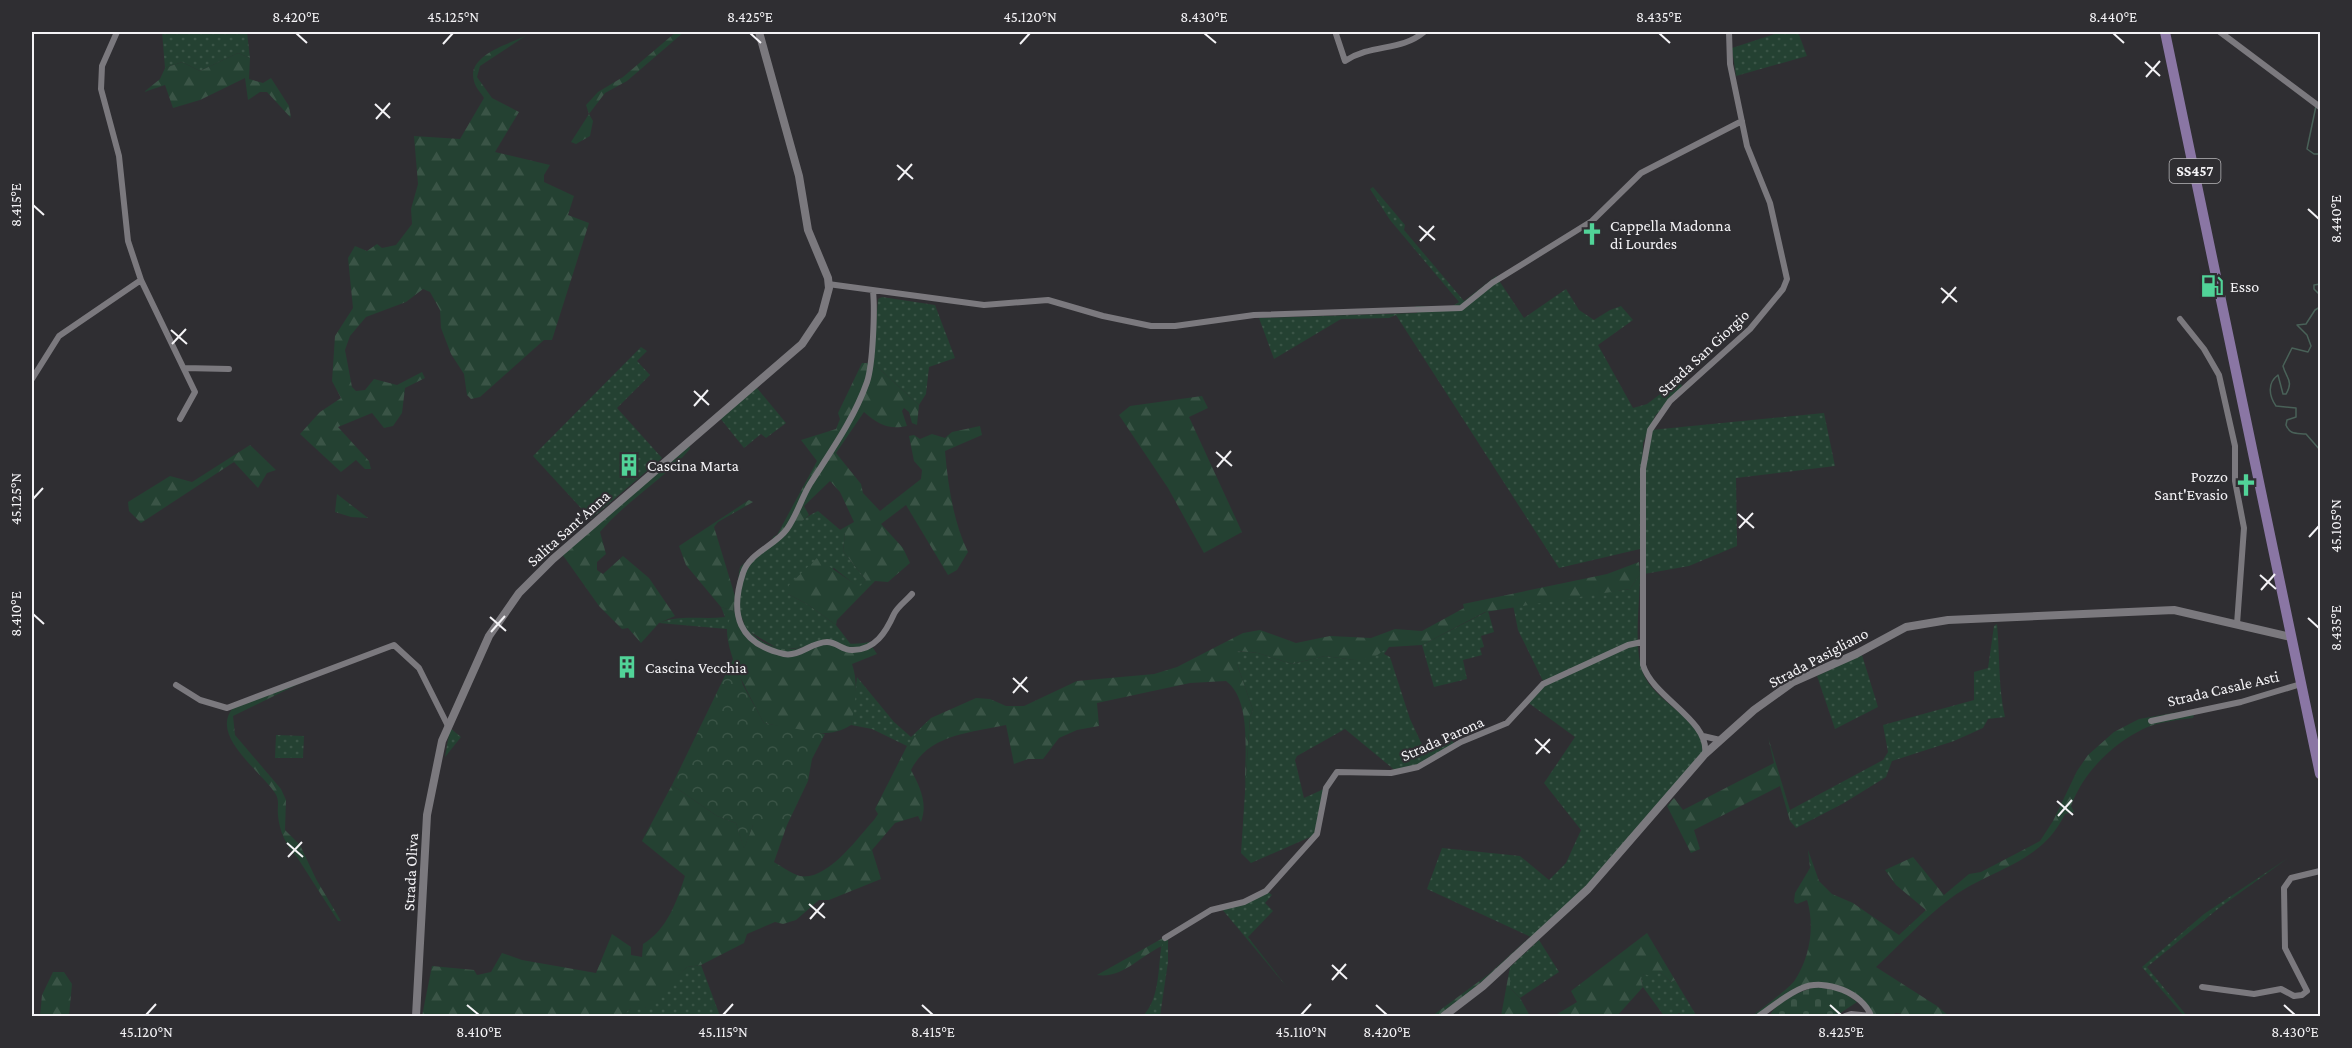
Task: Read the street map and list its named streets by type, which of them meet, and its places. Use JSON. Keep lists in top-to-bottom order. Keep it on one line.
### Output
{"streets":{"main road":["SS457"],"street":["Strada San Giorgio","Salita Sant'Anna","Strada Pasigliano","Strada Casale Asti","Strada Parona","Strada Oliva"]},"crossings":[["SS457","Strada Pasigliano"],["SS457","Strada Casale Asti"],["Strada San Giorgio","Strada Parona"],["Salita Sant'Anna","Strada Oliva"]],"places":{"church":["Cappella Madonna di Lourdes","Pozzo Sant'Evasio"],"fuel station":["Esso"],"building":["Cascina Marta","Cascina Vecchia"]},"coordinates":["8.420°E","45.125°N","8.425°E","45.120°N","8.430°E","8.435°E","8.440°E","8.415°E","45.105°N","8.410°E","45.115°N","45.110°N"]}
